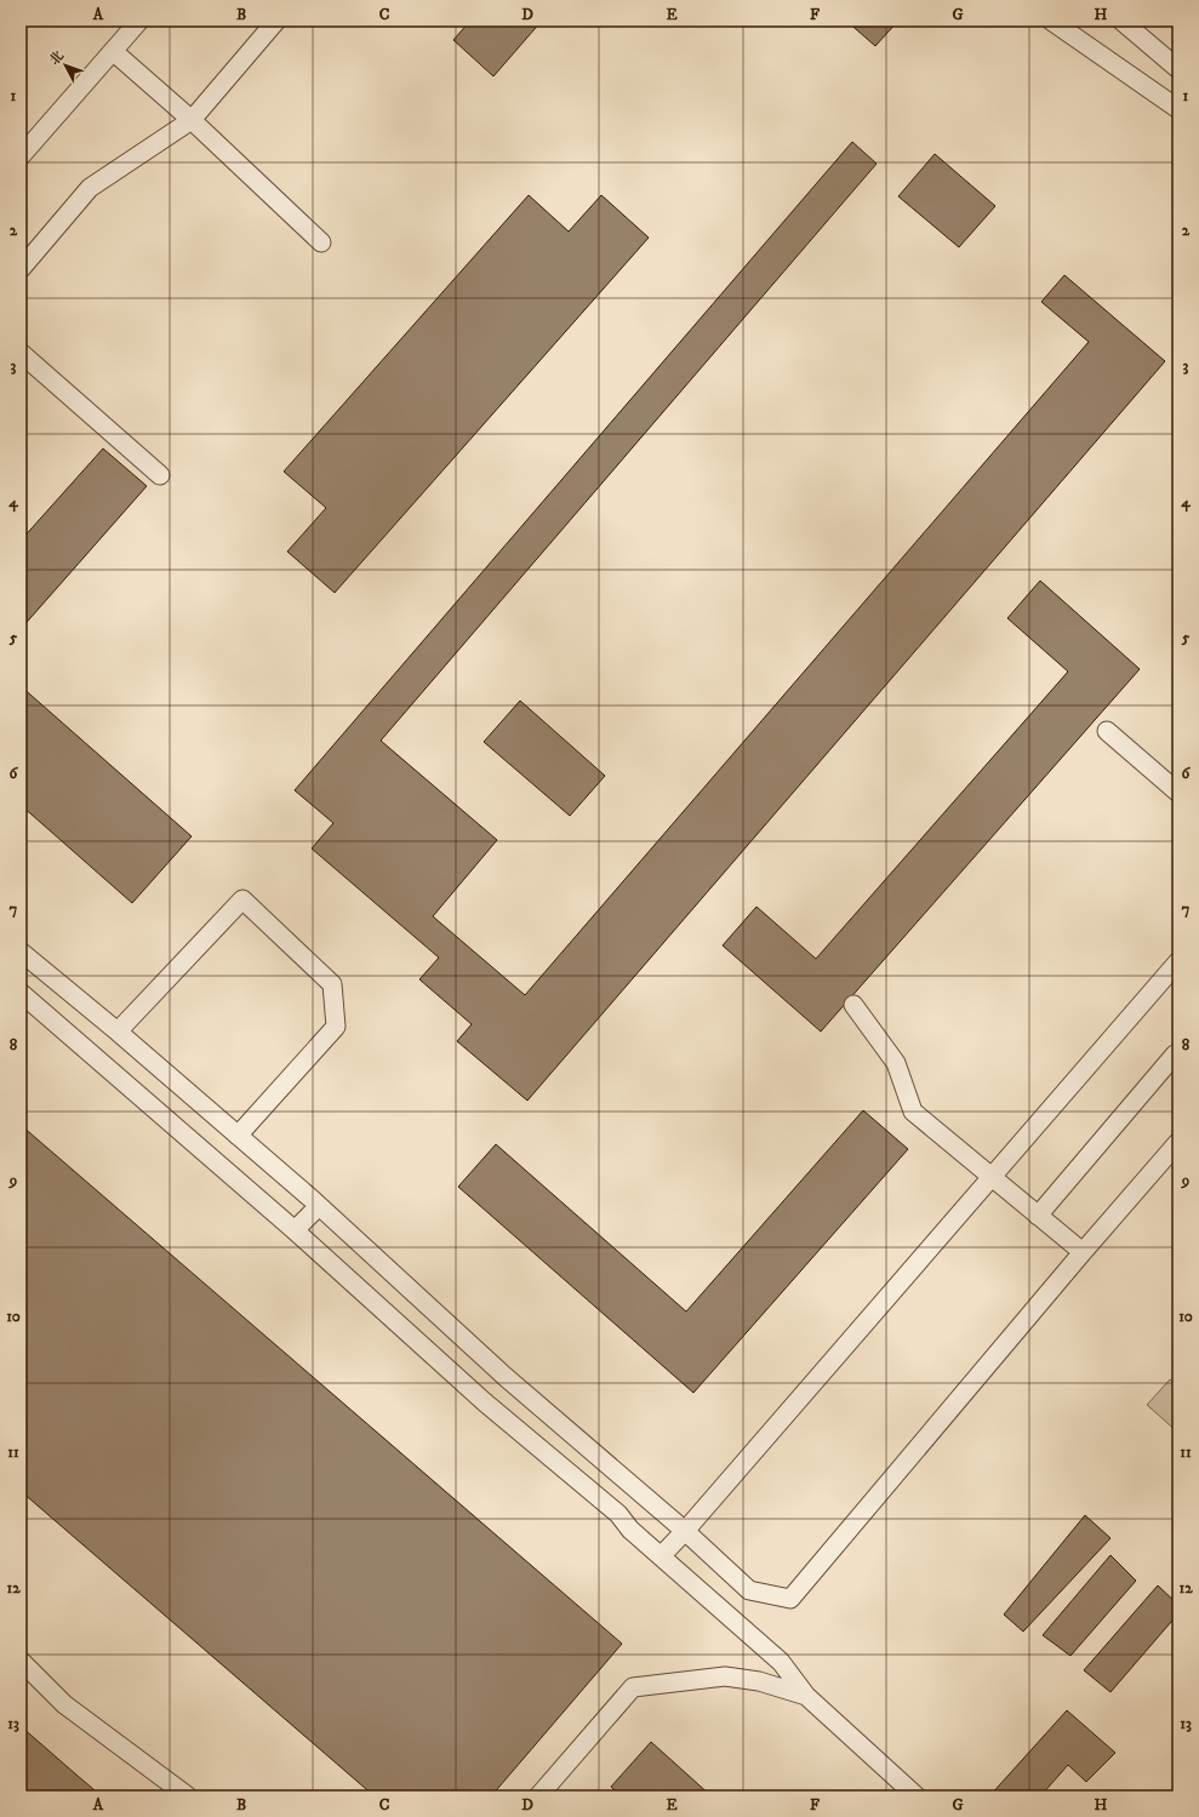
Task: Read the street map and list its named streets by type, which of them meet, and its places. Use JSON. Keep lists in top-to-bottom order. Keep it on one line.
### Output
{"north":"top left","grid":{"columns":["A","B","C","D","E","F","G","H"],"rows":["1","2","3","4","5","6","7","8","9","10","11","12","13"]}}
